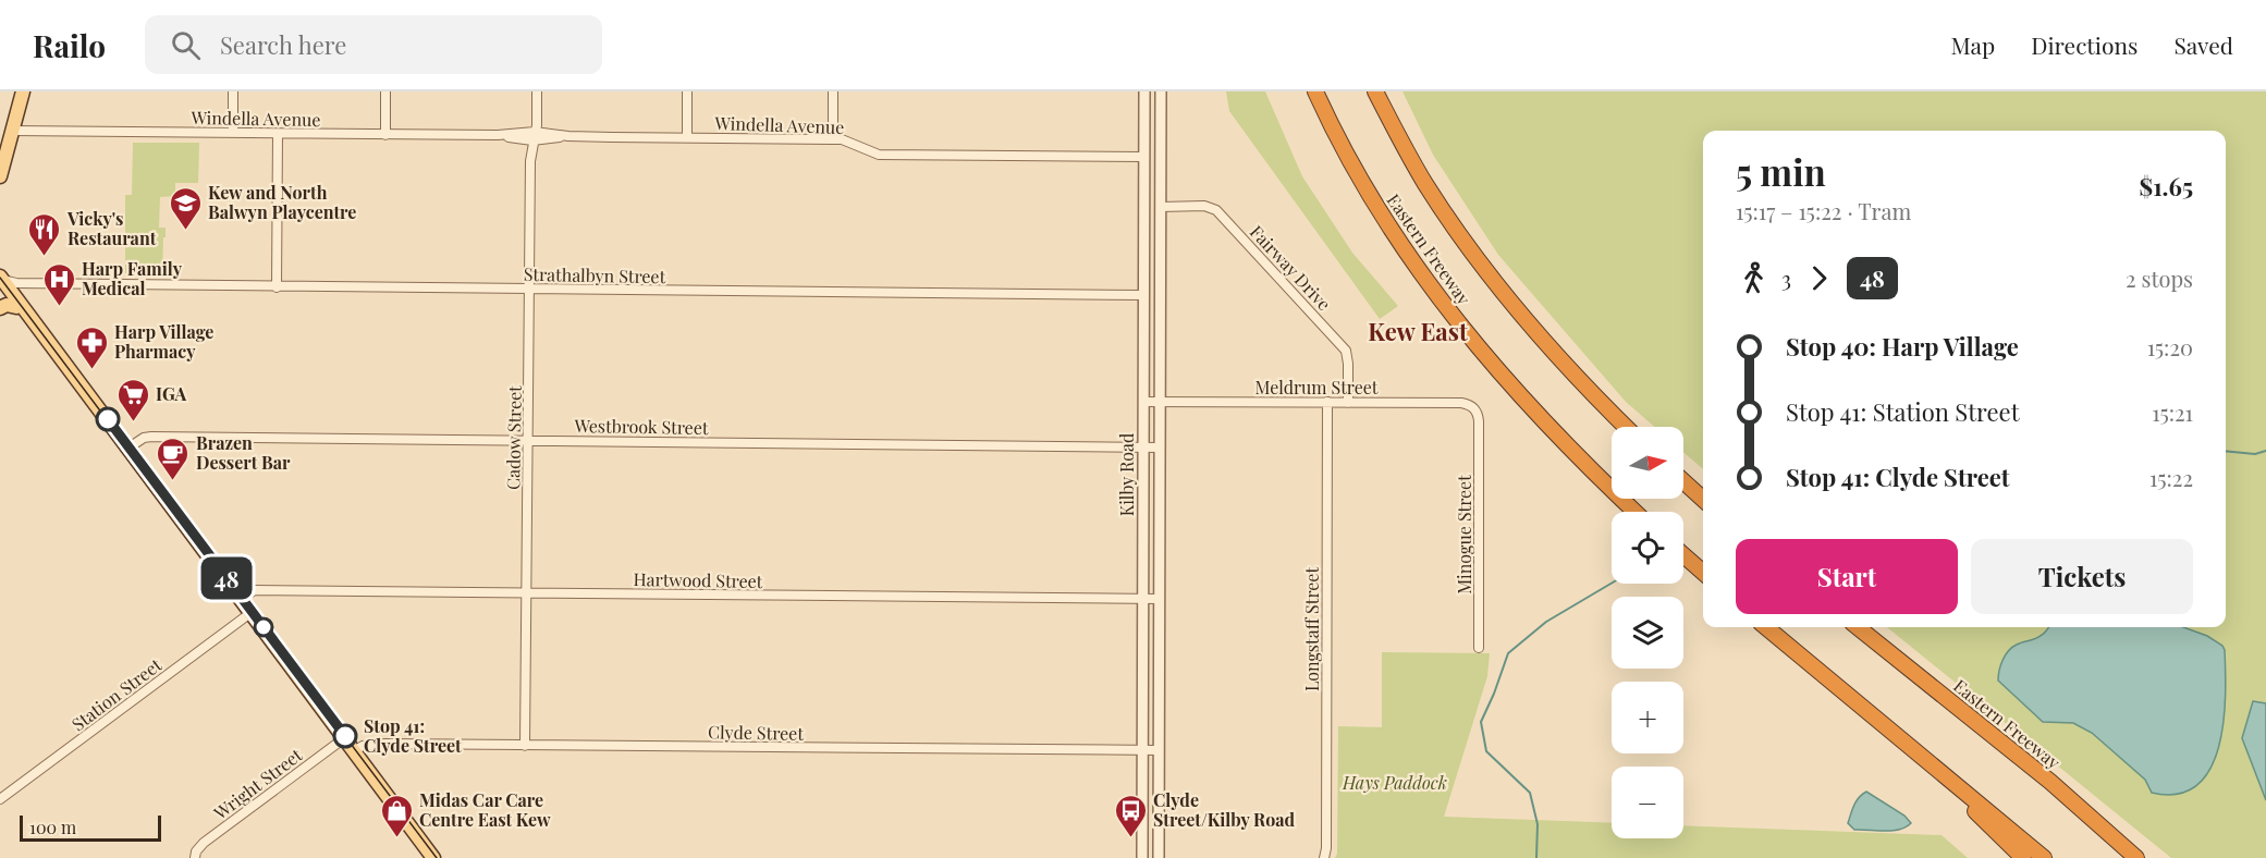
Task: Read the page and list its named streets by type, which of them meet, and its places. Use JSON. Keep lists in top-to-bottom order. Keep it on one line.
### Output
{"streets":{"highway":["Eastern Freeway"],"street":["Windella Avenue","Fairway Drive","Strathalbyn Street","Meldrum Street","Westbrook Street","Cadow Street","Kilby Road","Minogue Street","Hartwood Street","Longstaff Street","Station Street","Clyde Street","Wright Street"]},"crossings":[["Windella Avenue","Cadow Street"],["Windella Avenue","Kilby Road"],["Fairway Drive","Meldrum Street"],["Fairway Drive","Kilby Road"],["Strathalbyn Street","Cadow Street"],["Strathalbyn Street","Kilby Road"],["Meldrum Street","Kilby Road"],["Meldrum Street","Minogue Street"],["Meldrum Street","Longstaff Street"],["Westbrook Street","Cadow Street"],["Westbrook Street","Kilby Road"],["Cadow Street","Hartwood Street"],["Cadow Street","Clyde Street"],["Kilby Road","Hartwood Street"],["Kilby Road","Clyde Street"]],"districts":["Kew East"],"parks":["Hays Paddock"],"places":{"school or university":["Kew and North Balwyn Playcentre"],"restaurant":["Vicky's Restaurant"],"hospital":["Harp Family Medical"],"pharmacy":["Harp Village Pharmacy"],"supermarket":["IGA"],"cafe":["Brazen Dessert Bar"],"other":["Stop 41: Clyde Street"],"shop":["Midas Car Care Centre East Kew"],"bus stop":["Clyde Street/Kilby Road"]},"lines":["tram line 48"],"scale_bar":"100 m","north":"right","page":{"header":"Railo","search":"Search here","nav":["Map","Directions","Saved"],"on_map":"48","heading":["5 min","15:17 – 15:22 · Tram","$1.65"],"legs":["3","48","2 stops"],"list":[{"name":"Stop 40: Harp Village","value":"15:20"},{"name":"Stop 41: Station Street","value":"15:21"},{"name":"Stop 41: Clyde Street","value":"15:22"}],"map_buttons":["+","−"],"buttons":["Start","Tickets"],"scale":"100 m"}}
